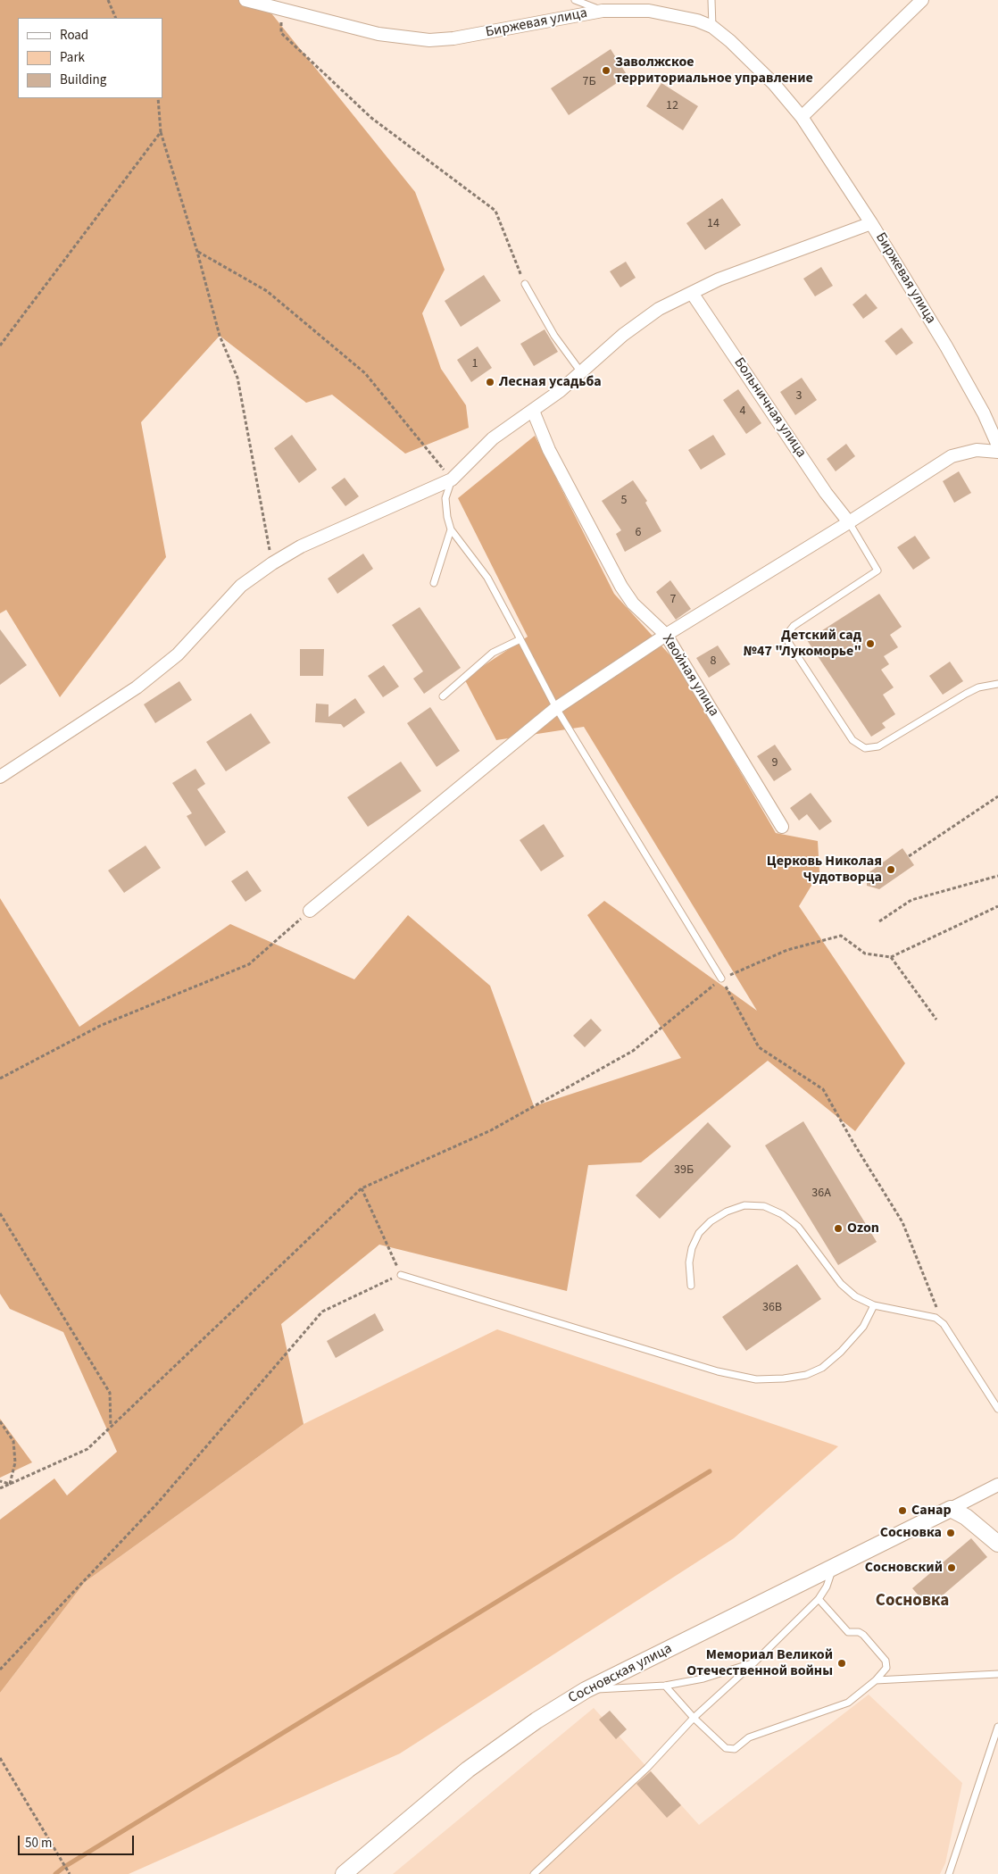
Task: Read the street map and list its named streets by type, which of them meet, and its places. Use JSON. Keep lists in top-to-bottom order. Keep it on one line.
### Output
{"streets":{"street":["Биржевая улица","Больничная улица","Хвойная улица","Сосновская улица"]},"districts":["Сосновка"],"places":["Заволжское территориальное управление","Лесная усадьба","Детский сад №47 \"Лукоморье\"","Церковь Николая Чудотворца","Ozon","Санар","Сосновка","Сосновский","Мемориал Великой Отечественной войны"],"house_numbers":["7Б","12","14","1","3","4","5","6","7","8","9","39Б","36А","36В"],"legend":["Road","Park","Building"],"scale_bar":"50 m"}
